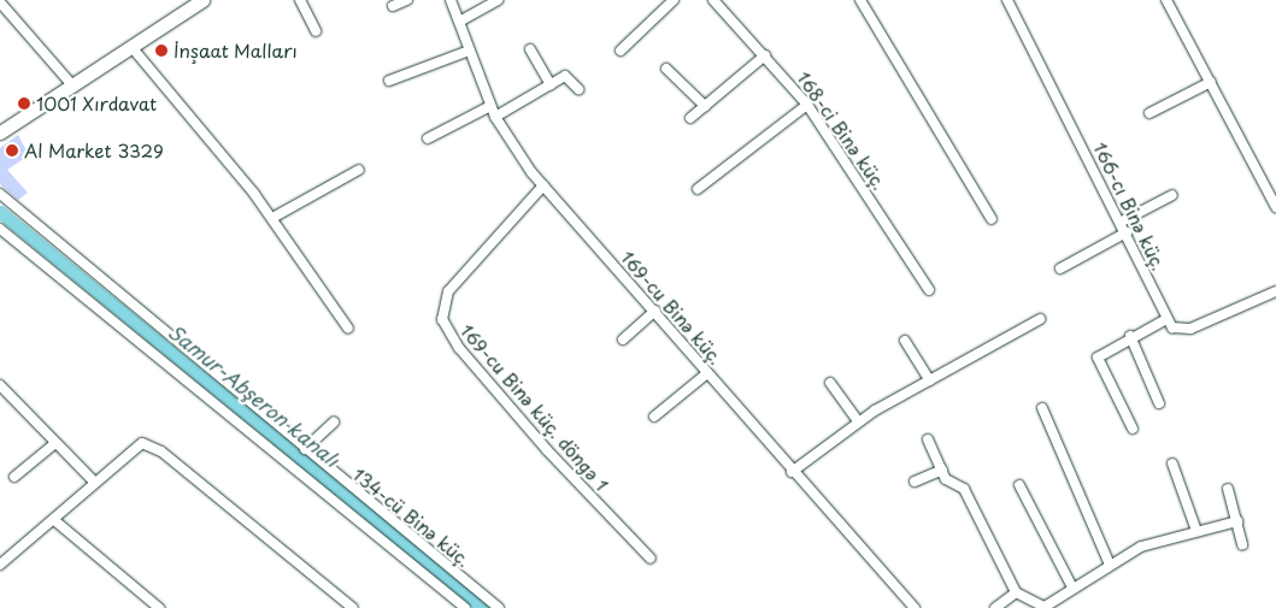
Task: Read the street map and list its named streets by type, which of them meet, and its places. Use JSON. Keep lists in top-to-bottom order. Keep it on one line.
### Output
{"streets":{"street":["168-ci Binə küç.","166-cı Binə küç.","169-cu Binə küç.","169-cu Binə küç. döngə 1","134-cü Binə küç."]},"crossings":[["169-cu Binə küç.","169-cu Binə küç. döngə 1"]],"water":["Samur-Abşeron kanalı"],"places":["İnşaat Malları","1001 Xırdavat","Al Market 3329"]}
